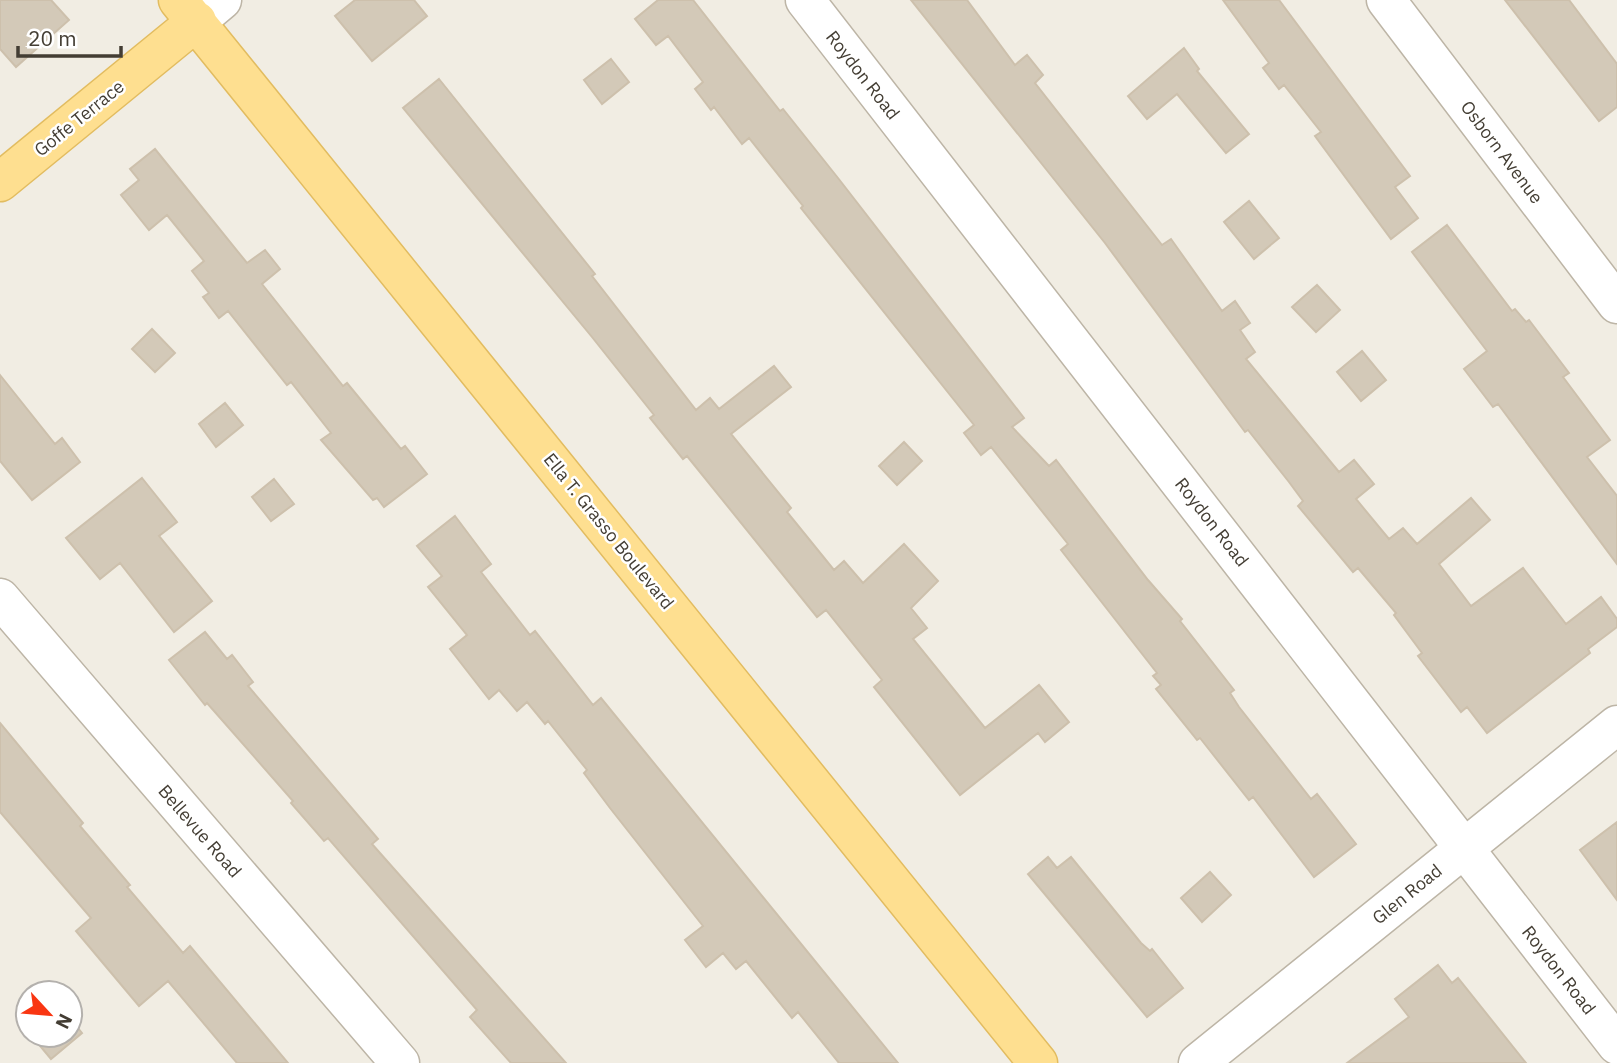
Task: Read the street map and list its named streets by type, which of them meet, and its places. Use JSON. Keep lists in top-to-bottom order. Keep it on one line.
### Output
{"streets":{"main road":["Goffe Terrace","Ella T. Grasso Boulevard"],"street":["Roydon Road","Osborn Avenue","Bellevue Road","Glen Road"]},"crossings":[["Roydon Road","Glen Road"],["Goffe Terrace","Ella T. Grasso Boulevard"]],"scale_bar":"20 m","north":"bottom right"}
